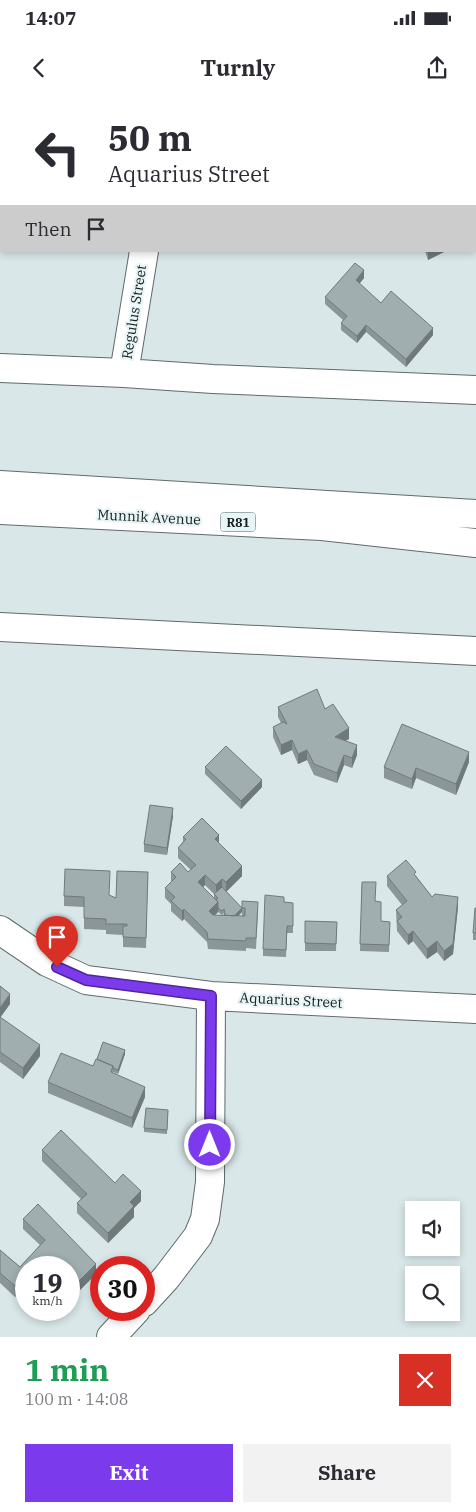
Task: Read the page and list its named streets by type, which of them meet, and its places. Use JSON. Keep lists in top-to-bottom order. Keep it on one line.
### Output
{"streets":{"street":["Regulus Street","Munnik Avenue","R81","Aquarius Street"]},"page":{"status":"14:07","header":"Turnly","turn":["50 m","Aquarius Street"],"then":"Then","speed":"19 km/h","limit":"30","heading":["1 min","100 m · 14:08"],"buttons":["Exit","Share"]}}
